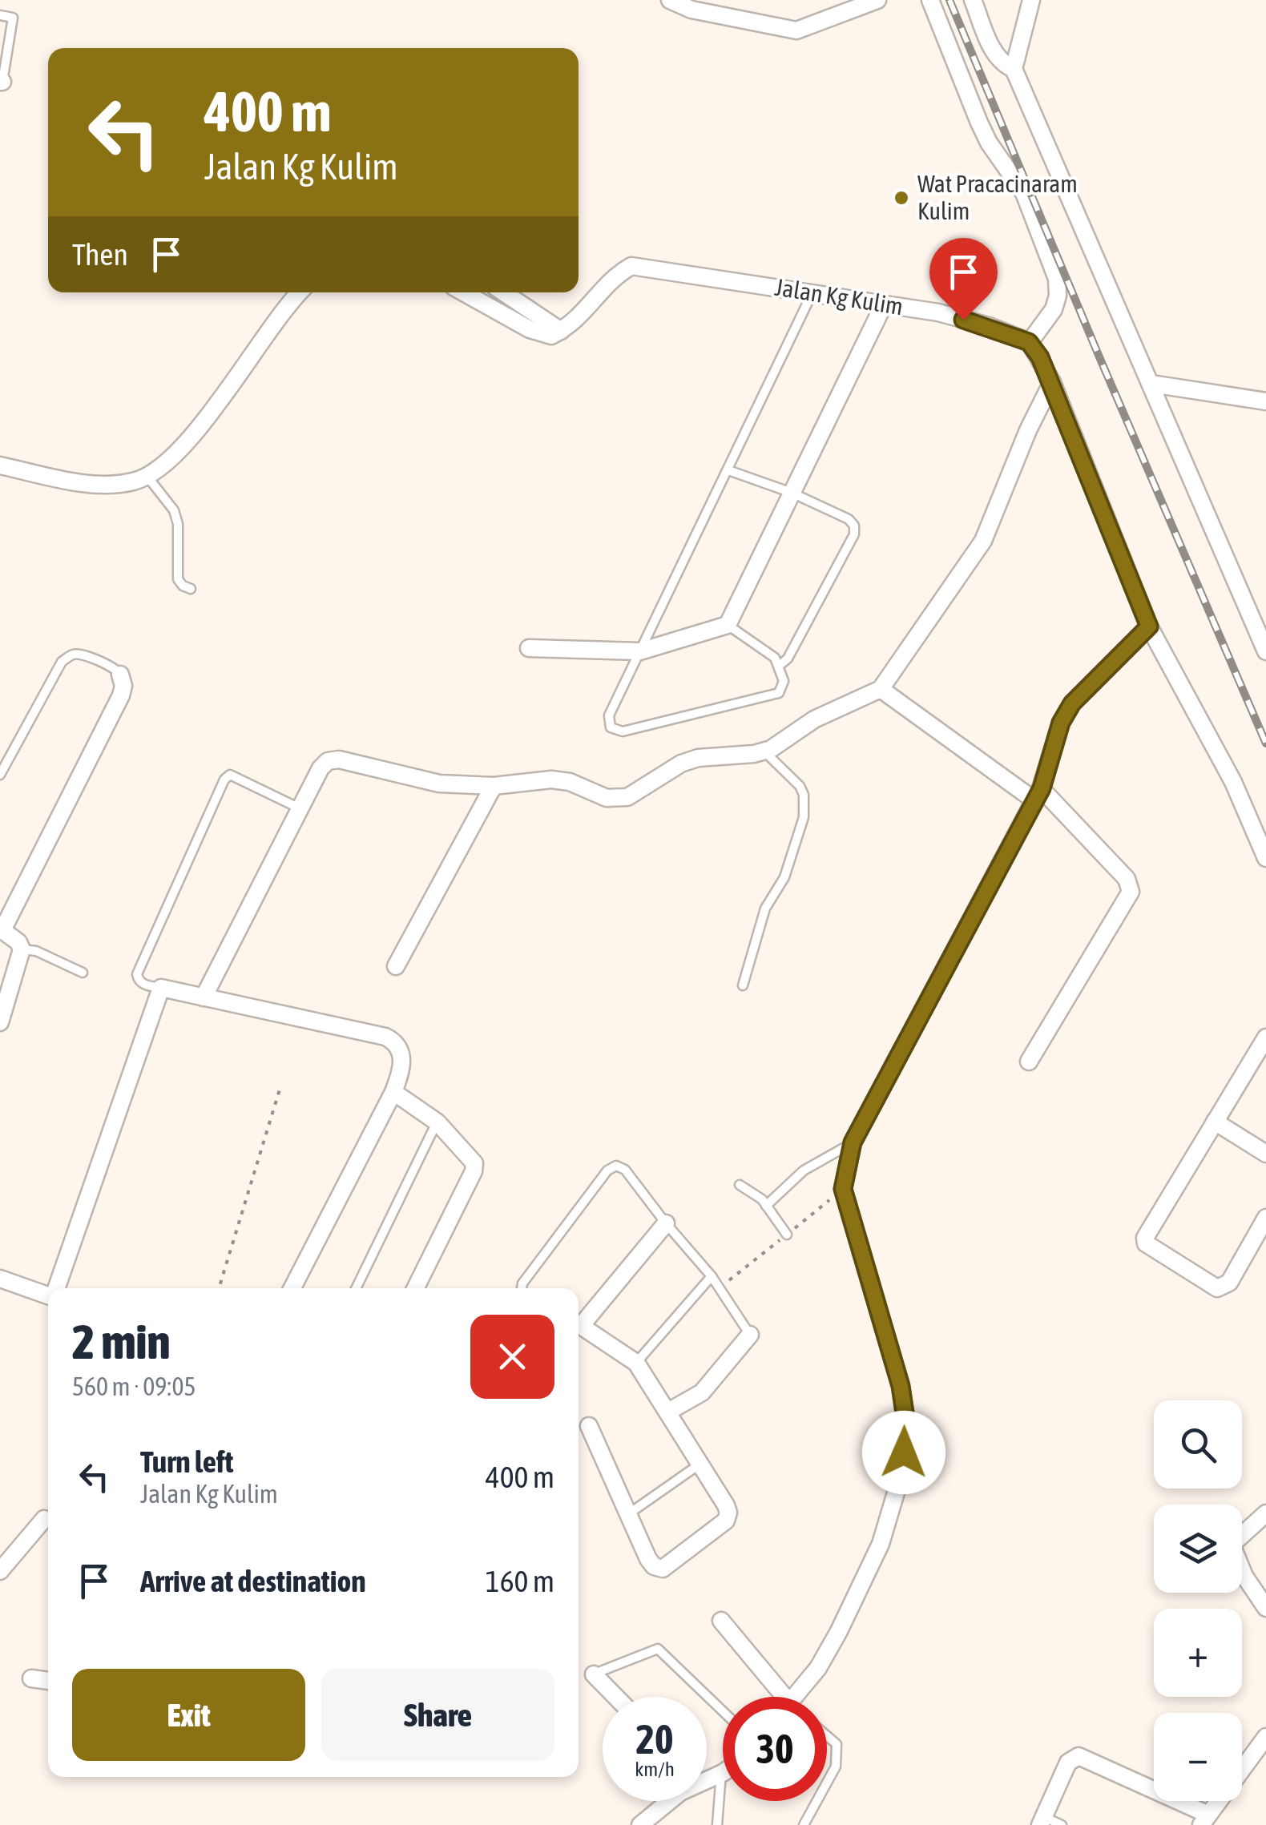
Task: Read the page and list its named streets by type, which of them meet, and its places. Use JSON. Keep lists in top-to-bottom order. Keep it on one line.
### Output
{"streets":{"street":["Jalan Kg Kulim"]},"places":["Wat Pracacinaram Kulim"],"page":{"turn":["400 m","Jalan Kg Kulim"],"then":"Then","heading":["2 min","560 m · 09:05"],"map_buttons":["+","−"],"list":[{"name":"Turn left","note":"Jalan Kg Kulim","value":"400 m"},{"name":"Arrive at destination","value":"160 m"}],"buttons":["Exit","Share"],"speed":"20 km/h","limit":"30"}}
